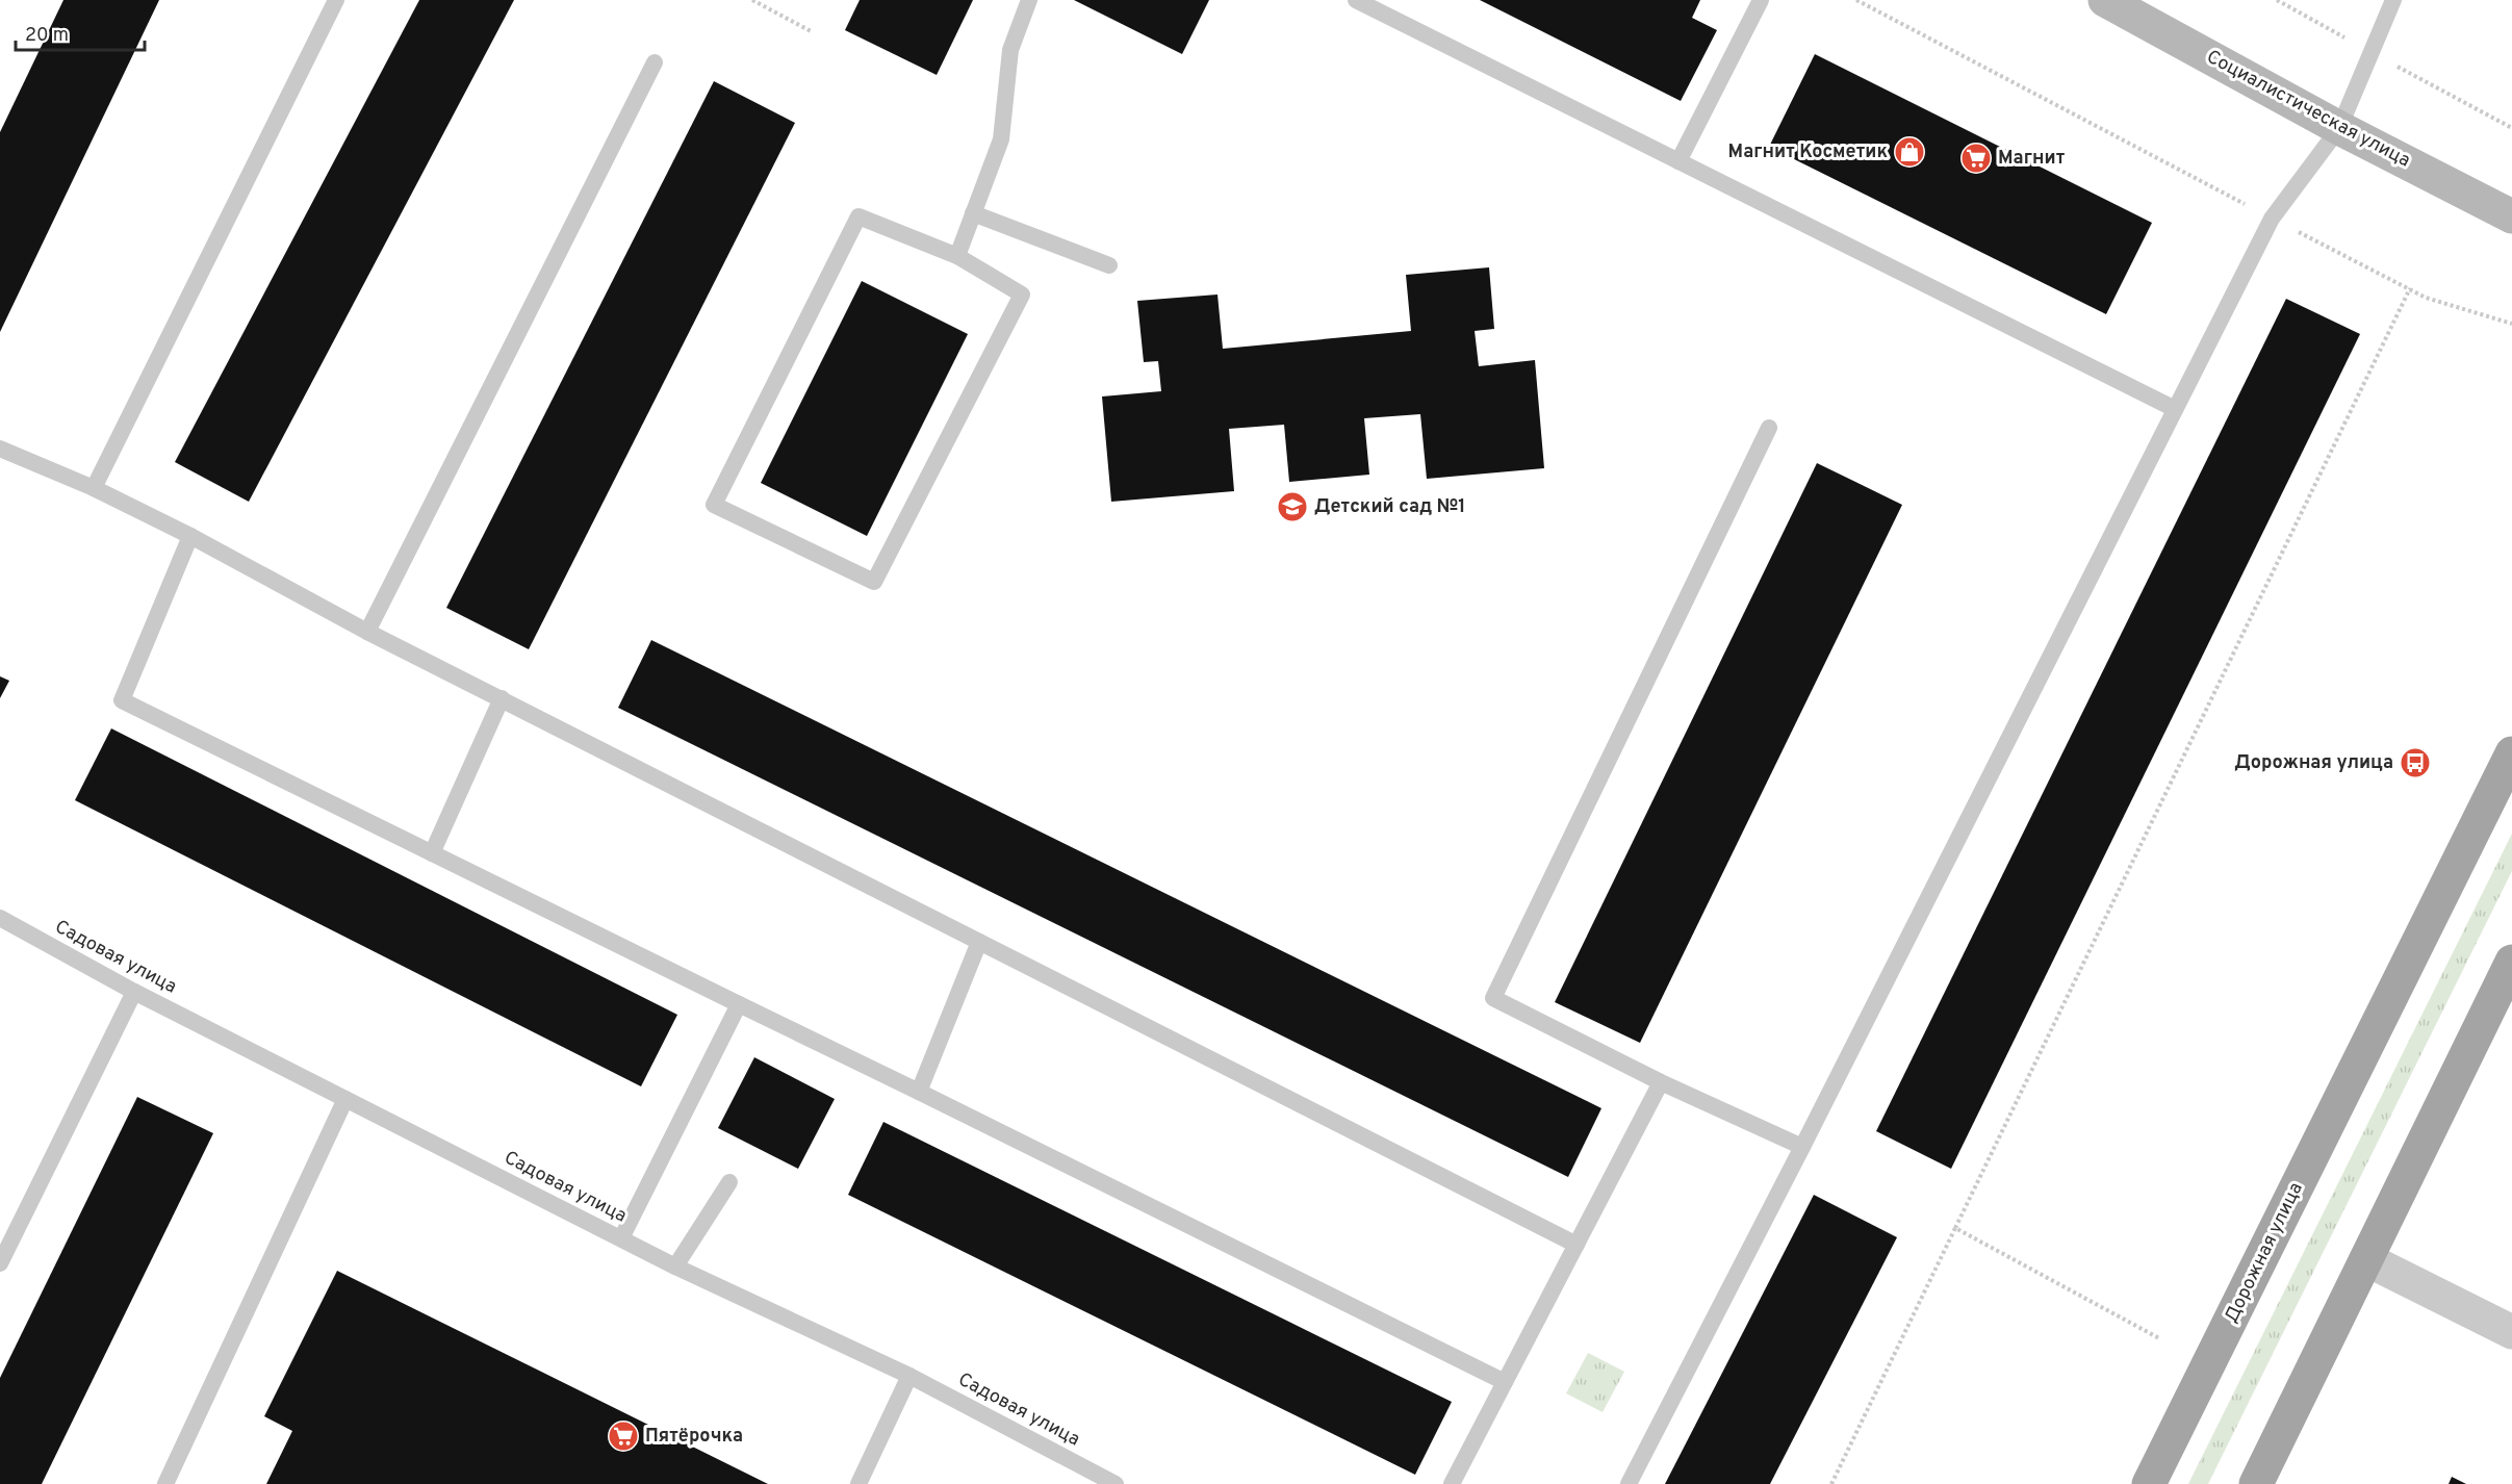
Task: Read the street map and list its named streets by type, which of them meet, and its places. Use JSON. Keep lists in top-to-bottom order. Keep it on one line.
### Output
{"streets":{"main road":["Социалистическая улица","Дорожная улица"],"lane":["Садовая улица"]},"places":{"shop":["Магнит Косметик"],"supermarket":["Магнит","Пятёрочка"],"school or university":["Детский сад №1"],"bus stop":["Дорожная улица"]},"scale_bar":"20 m"}
